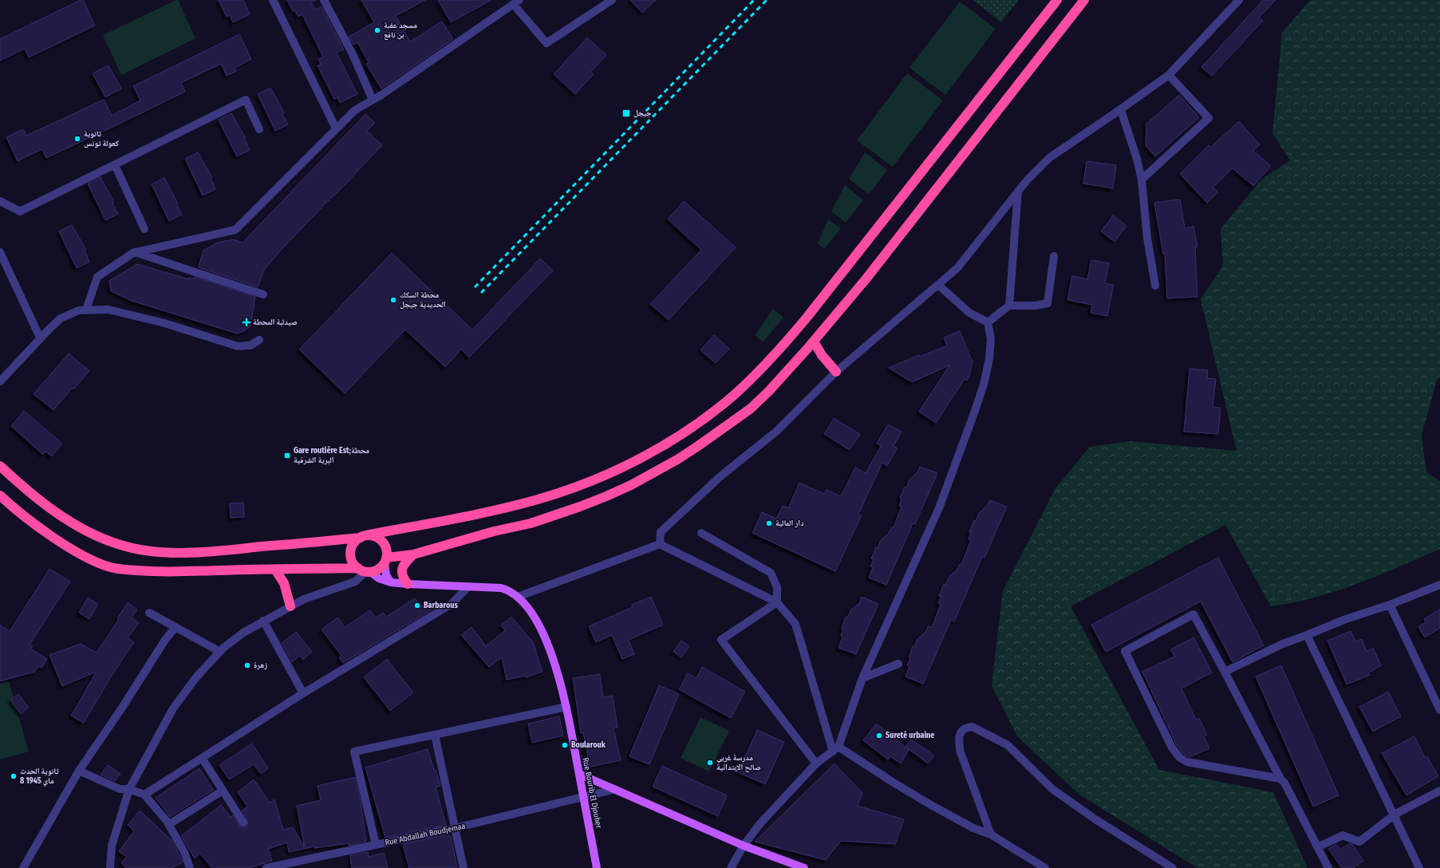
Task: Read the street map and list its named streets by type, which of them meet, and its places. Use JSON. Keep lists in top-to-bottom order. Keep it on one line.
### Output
{"streets":{"main road":["Rue Bourib El Djouher"],"street":["Rue Abdallah Boudjemaa"]},"crossings":[["Rue Bourib El Djouher","Rue Abdallah Boudjemaa"]],"places":{"other":["مسجد عقبة بن نافع","ثانوية كعولة تونس","محطة السكك الحديدية جيجل","دار المالية","Barbarous","زهرة","Sureté urbaine","Boularouk","مدرسة غربي صالح الإبتدائية","ثانوية الحدث 8 ماي 1945"],"transit":["جيجل","Gare routière Est;محطة البرية الشرقية"],"health":["صيدلبة المحطة"]}}
